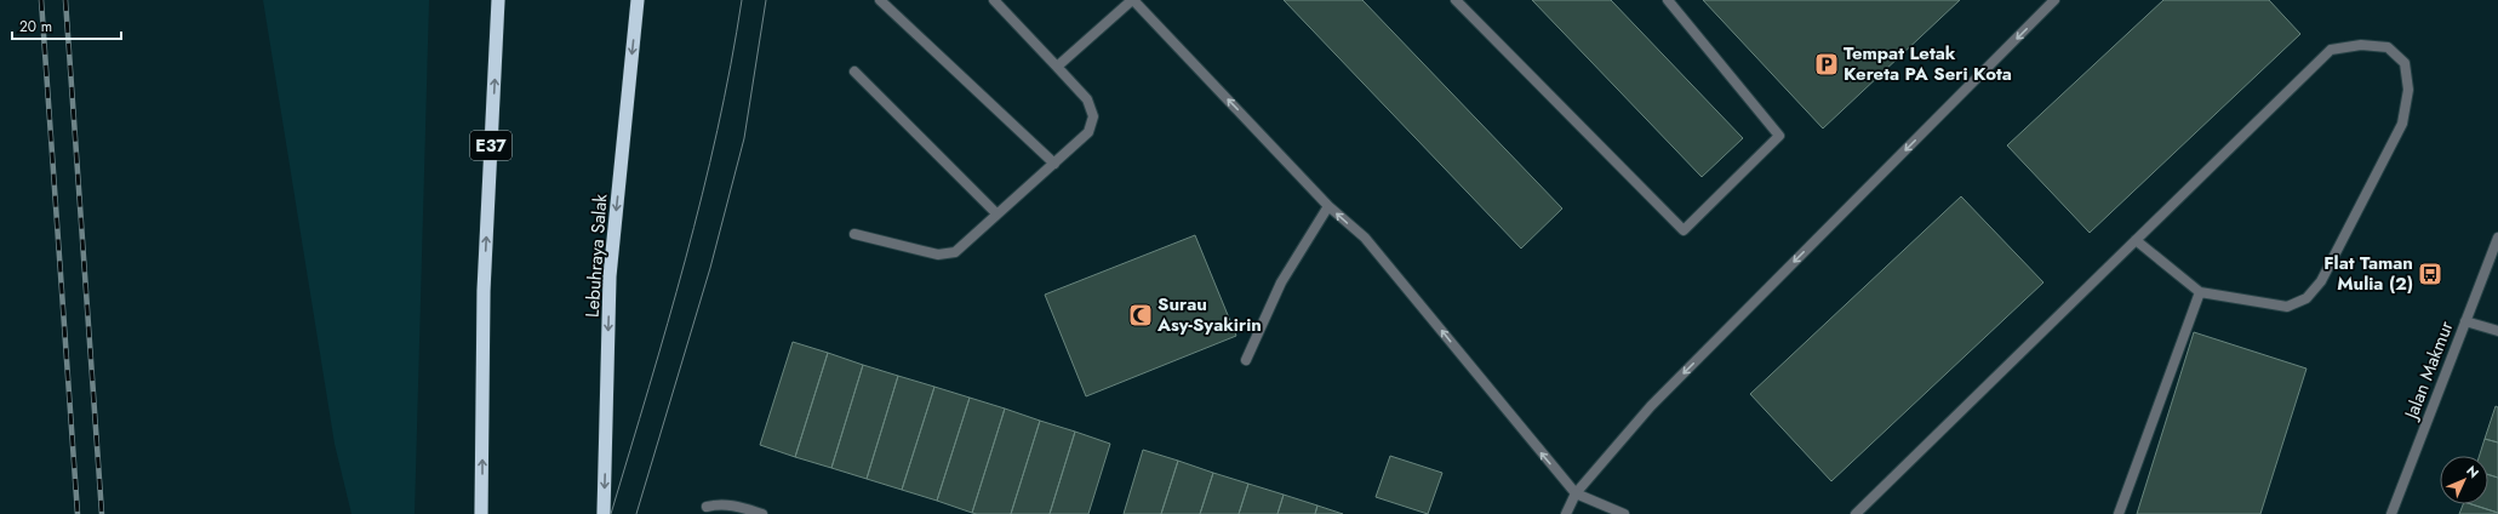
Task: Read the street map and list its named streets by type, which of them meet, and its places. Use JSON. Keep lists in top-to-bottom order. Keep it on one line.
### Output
{"streets":{"highway":["E37","Lebuhraya Salak"],"street":["Jalan Makmur"]},"one_way":["Lebuhraya Salak"],"places":{"parking":["Tempat Letak Kereta PA Seri Kota"],"bus stop":["Flat Taman Mulia (2)"],"mosque":["Surau Asy-Syakirin"]},"scale_bar":"20 m","north":"top right"}
